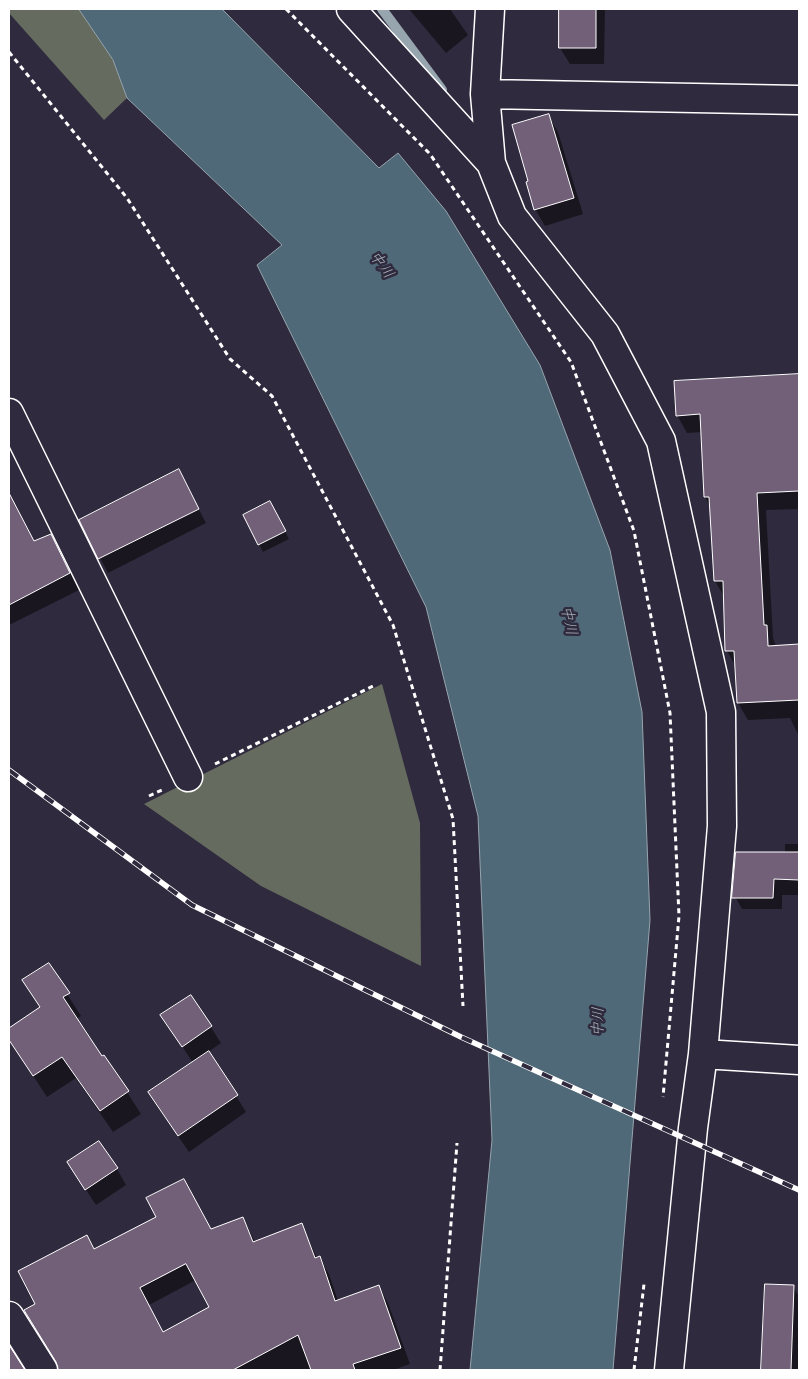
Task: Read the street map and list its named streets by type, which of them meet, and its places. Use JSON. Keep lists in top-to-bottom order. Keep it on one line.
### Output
{"water":["中川"]}
